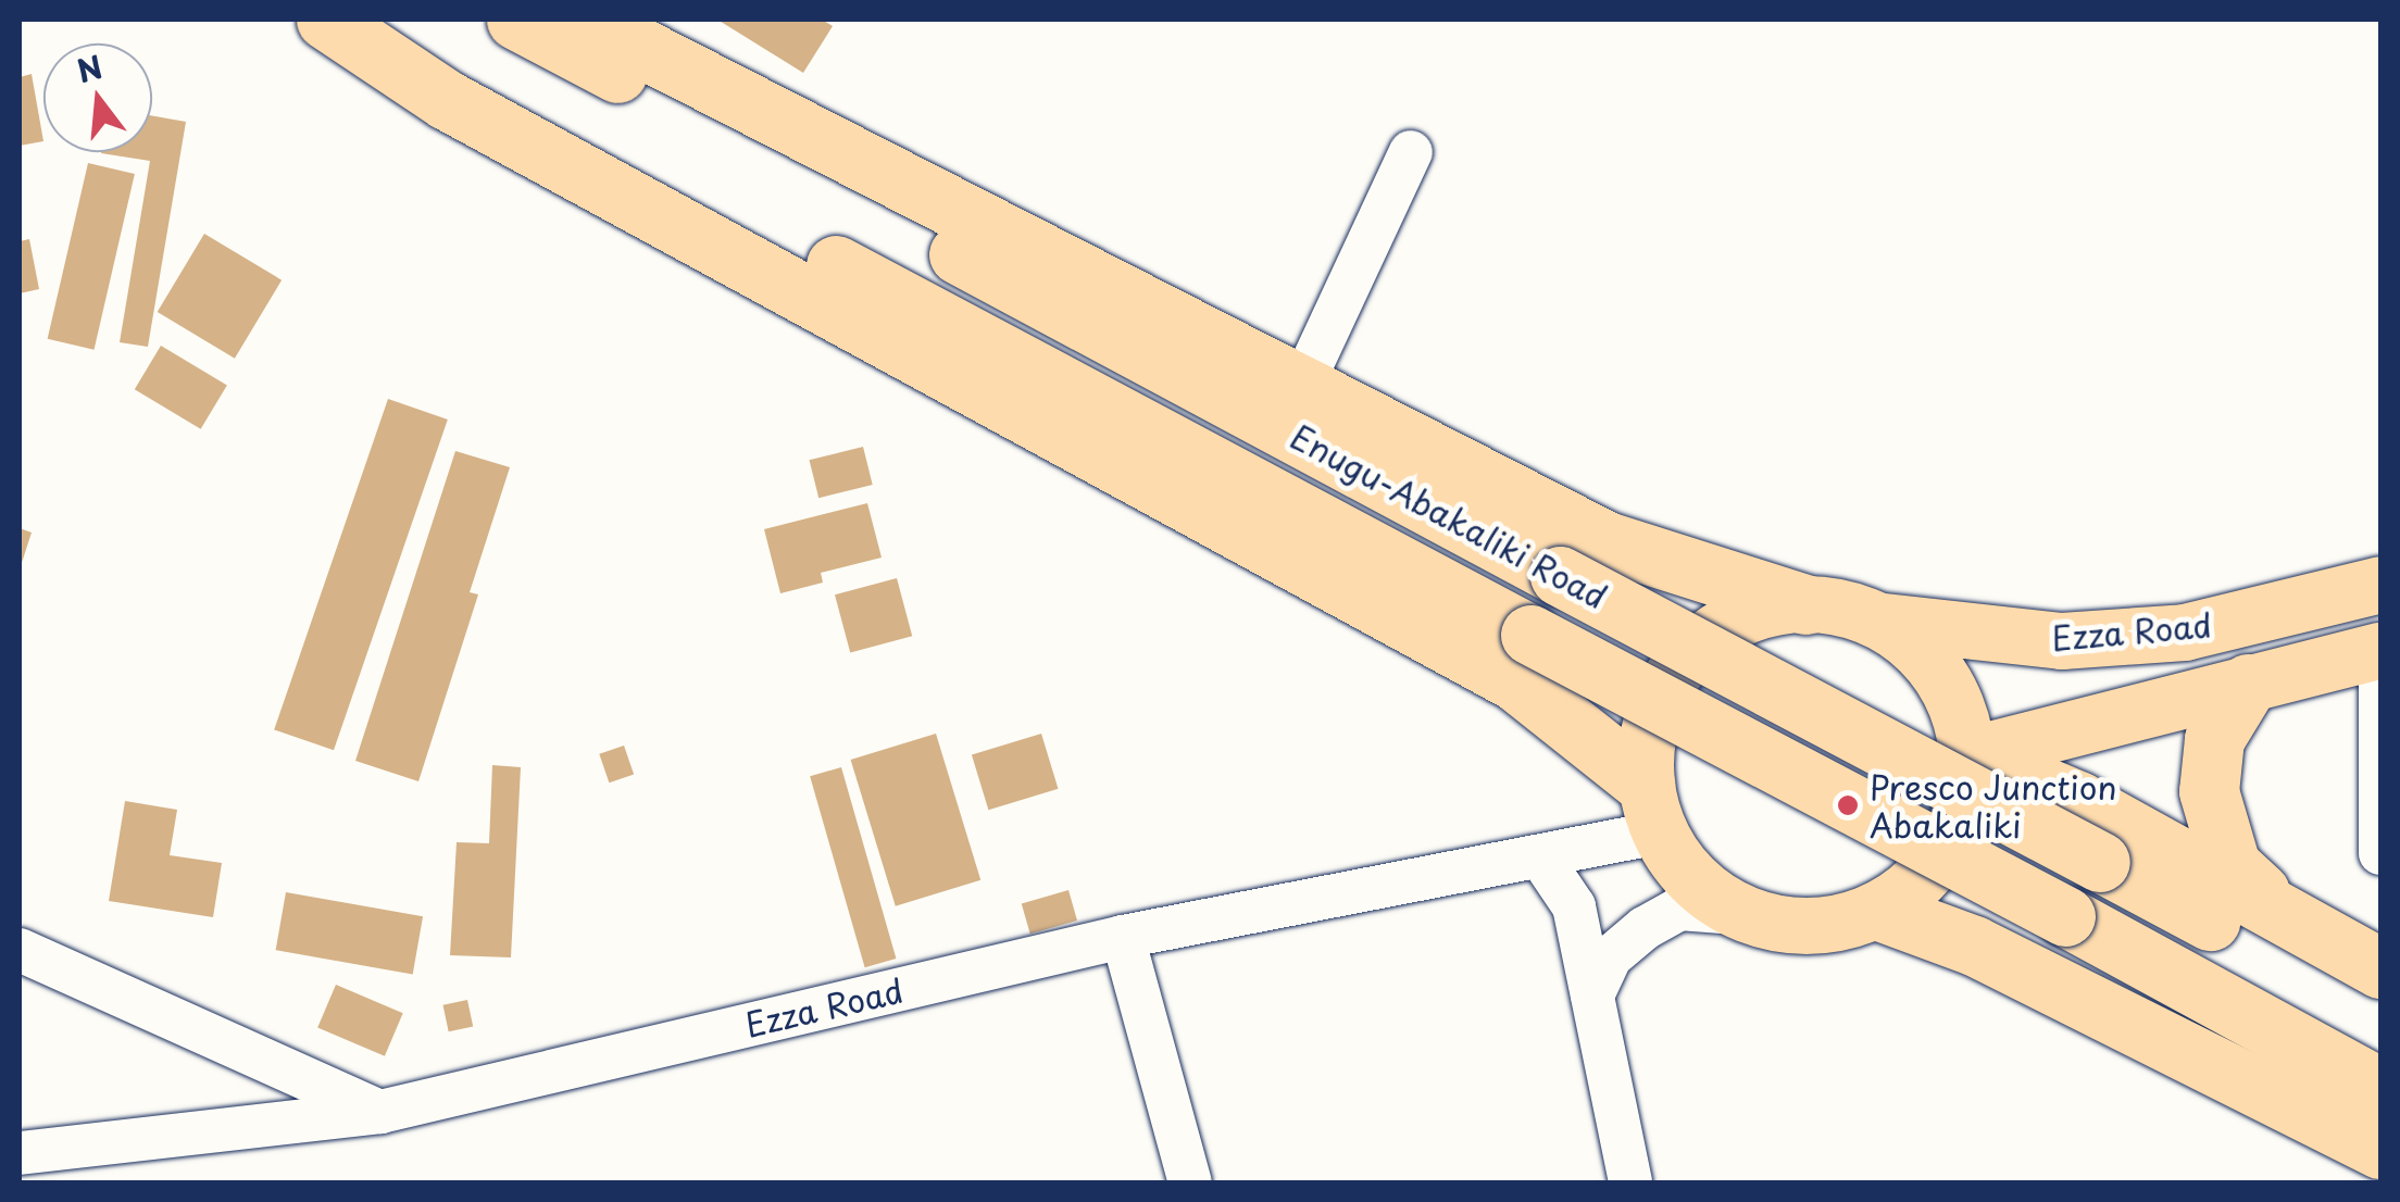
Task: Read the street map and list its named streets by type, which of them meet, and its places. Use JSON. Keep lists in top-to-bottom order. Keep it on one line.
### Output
{"streets":{"highway":["Enugu-Abakaliki Road"],"main road":["Ezza Road"]},"places":["Presco Junction Abakaliki"],"north":"top"}
